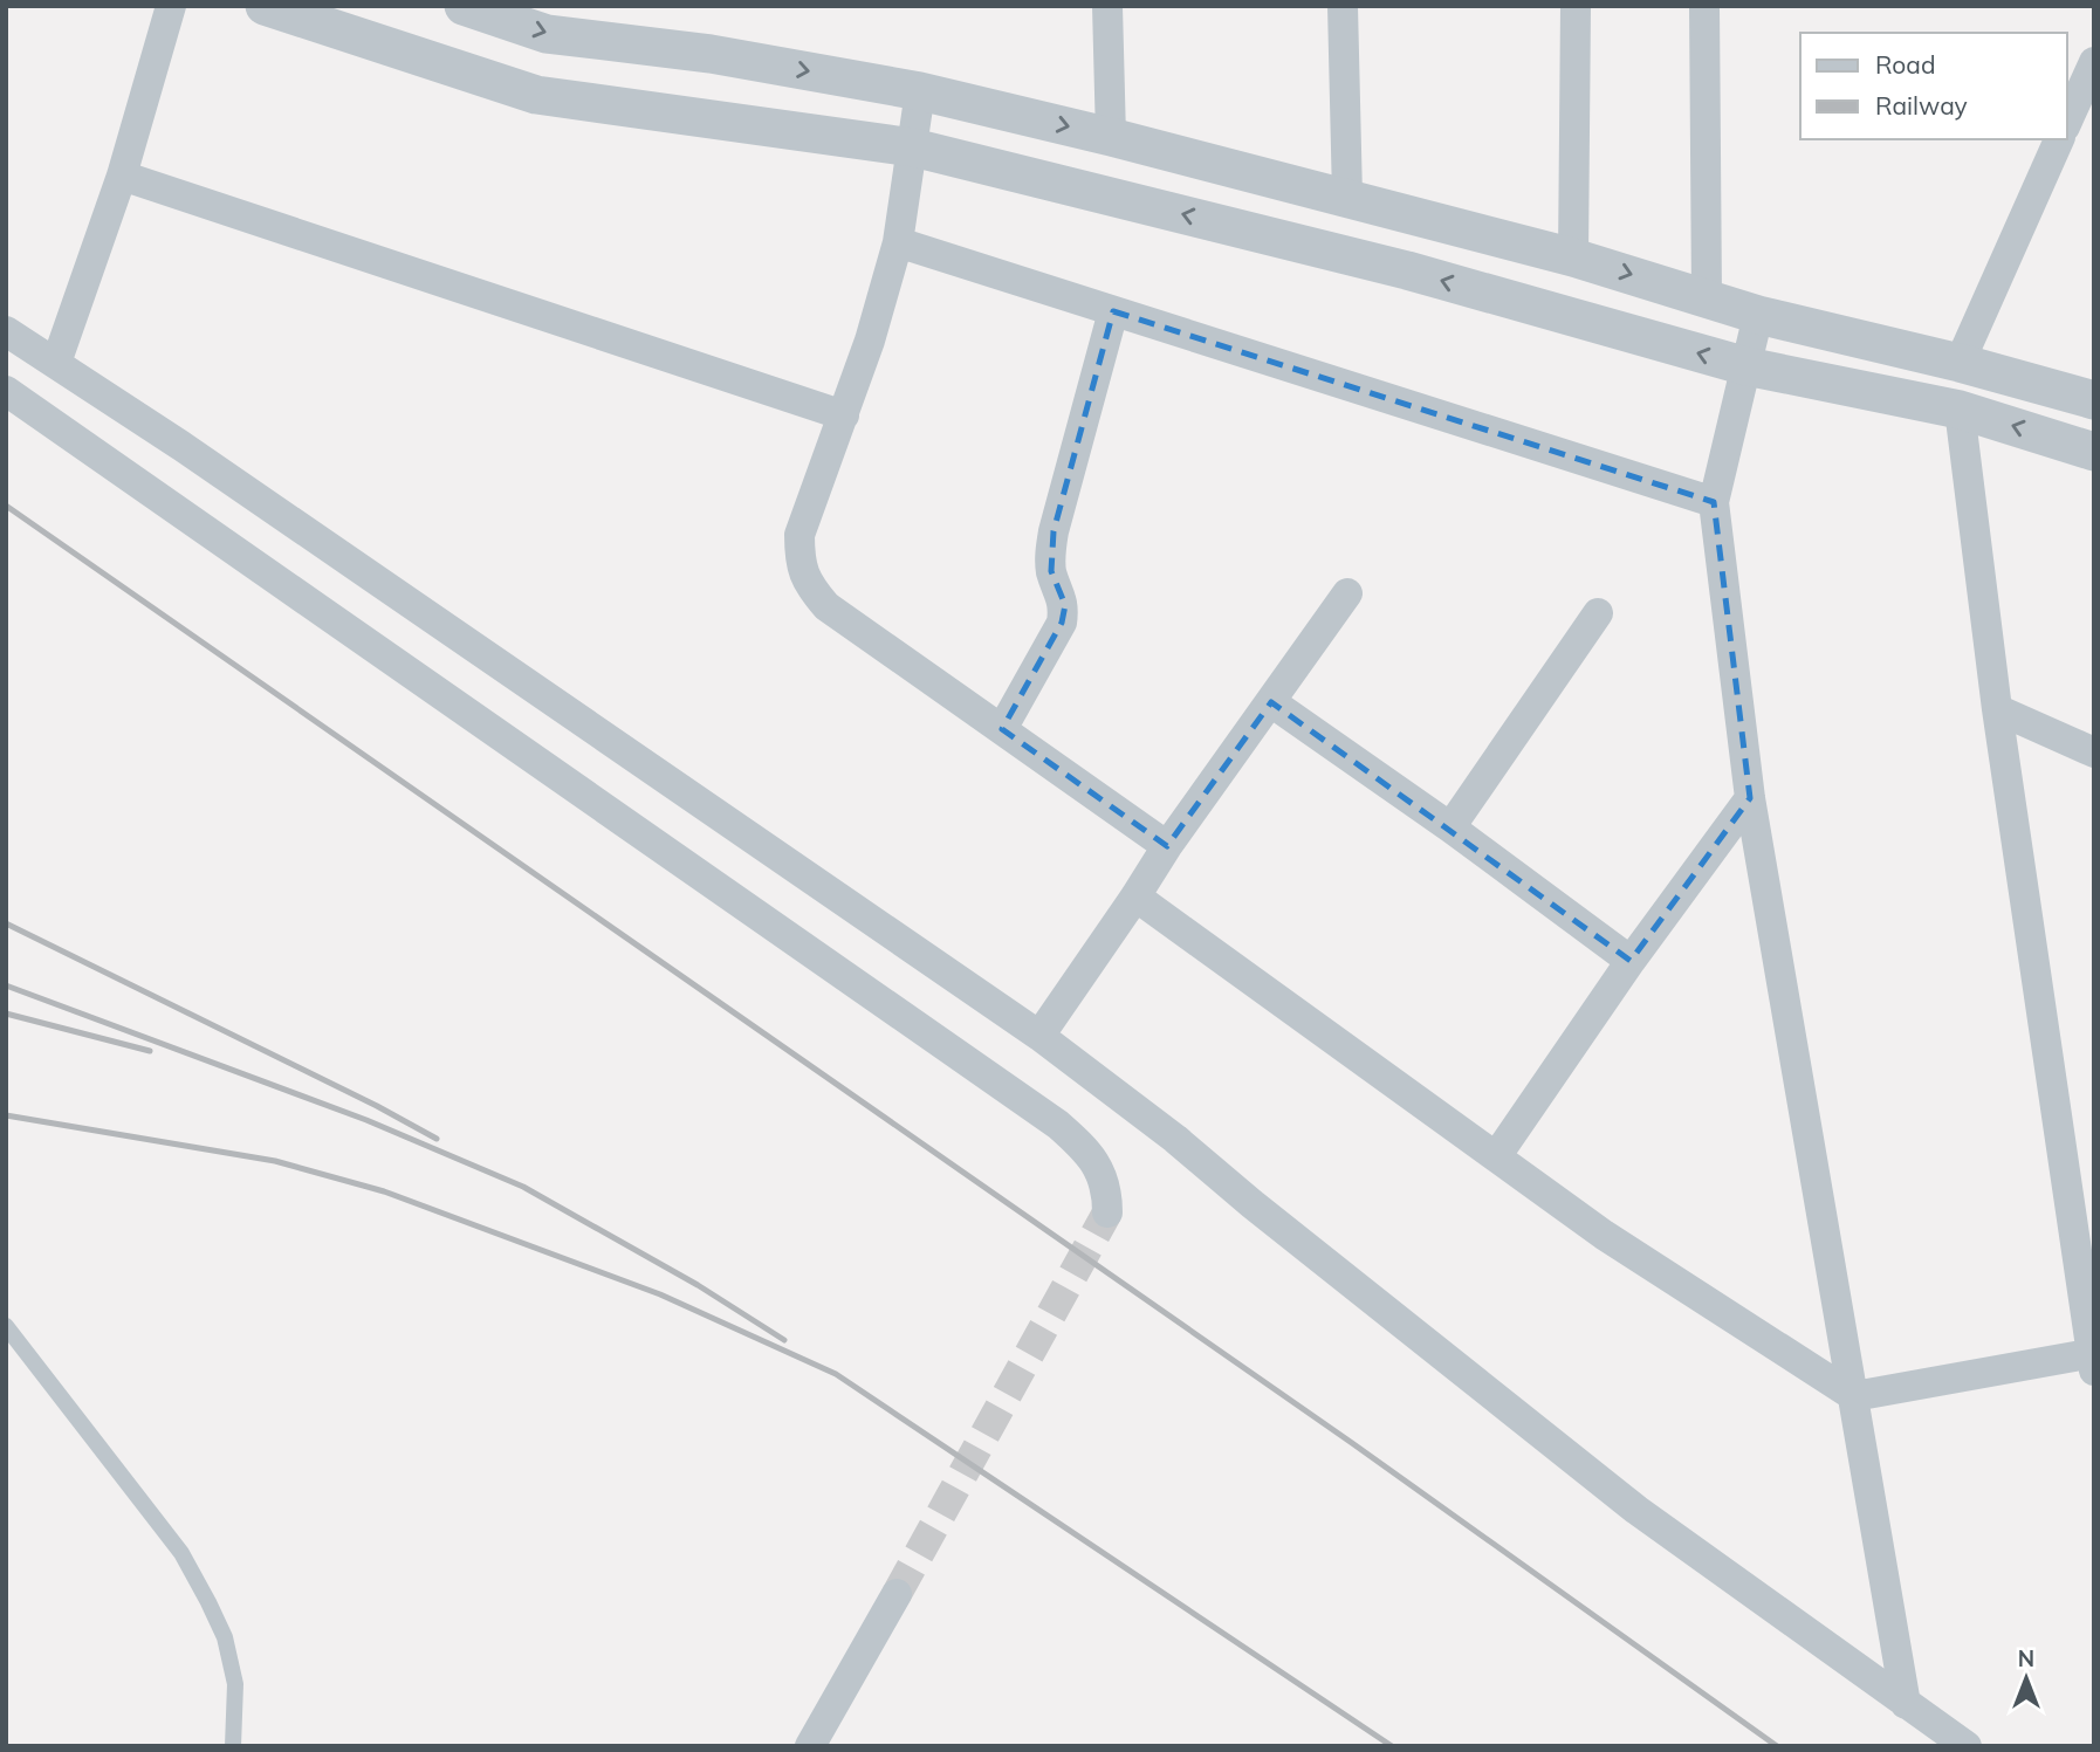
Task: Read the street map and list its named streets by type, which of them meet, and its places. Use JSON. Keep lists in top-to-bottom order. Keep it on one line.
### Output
{"legend":["Road","Railway"],"north":"top"}
